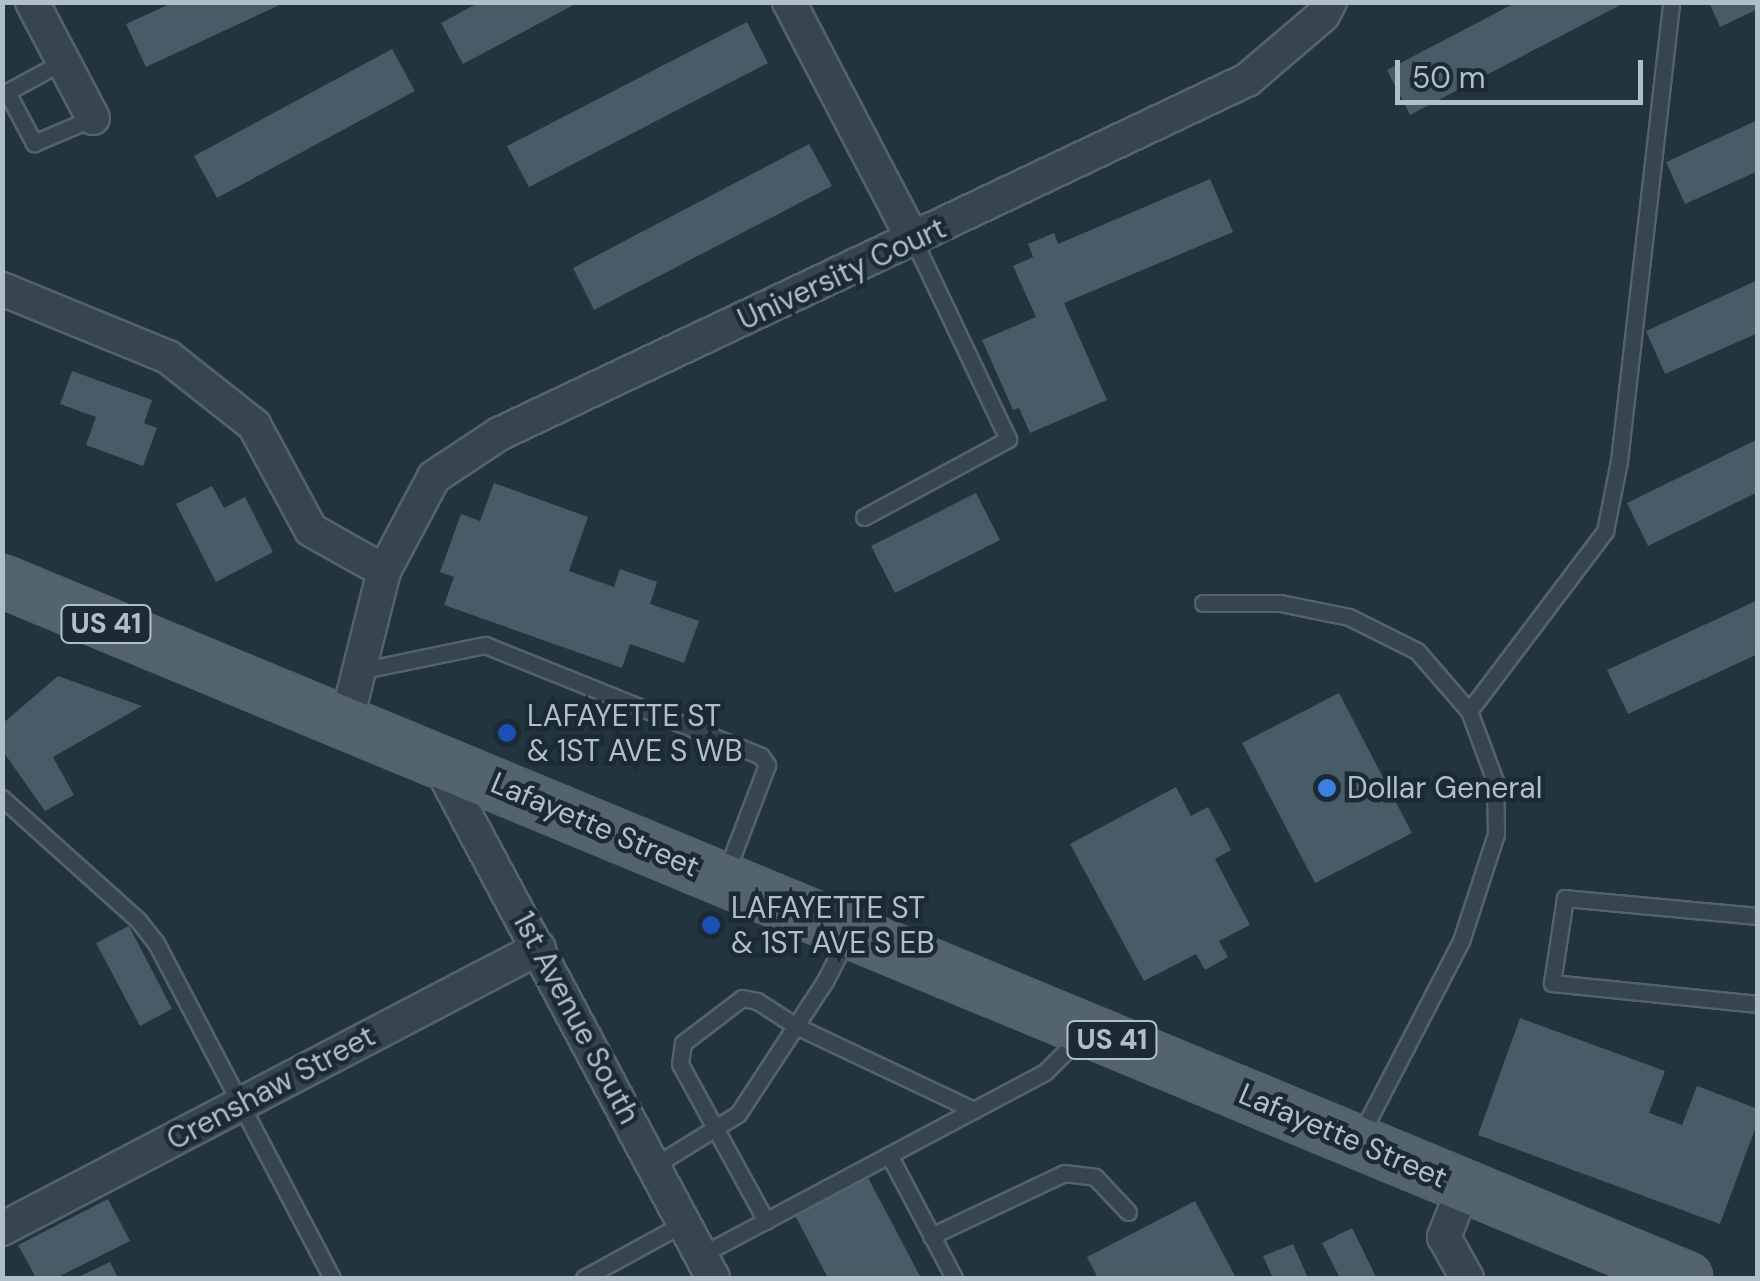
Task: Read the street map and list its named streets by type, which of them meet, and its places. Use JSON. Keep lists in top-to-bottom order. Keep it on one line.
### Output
{"streets":{"main road":["US 41","Lafayette Street"],"street":["University Court","1st Avenue South","Crenshaw Street"]},"crossings":[["Lafayette Street","1st Avenue South"],["1st Avenue South","Crenshaw Street"]],"places":["LAFAYETTE ST & 1ST AVE S WB","Dollar General","LAFAYETTE ST & 1ST AVE S EB"],"scale_bar":"50 m"}
